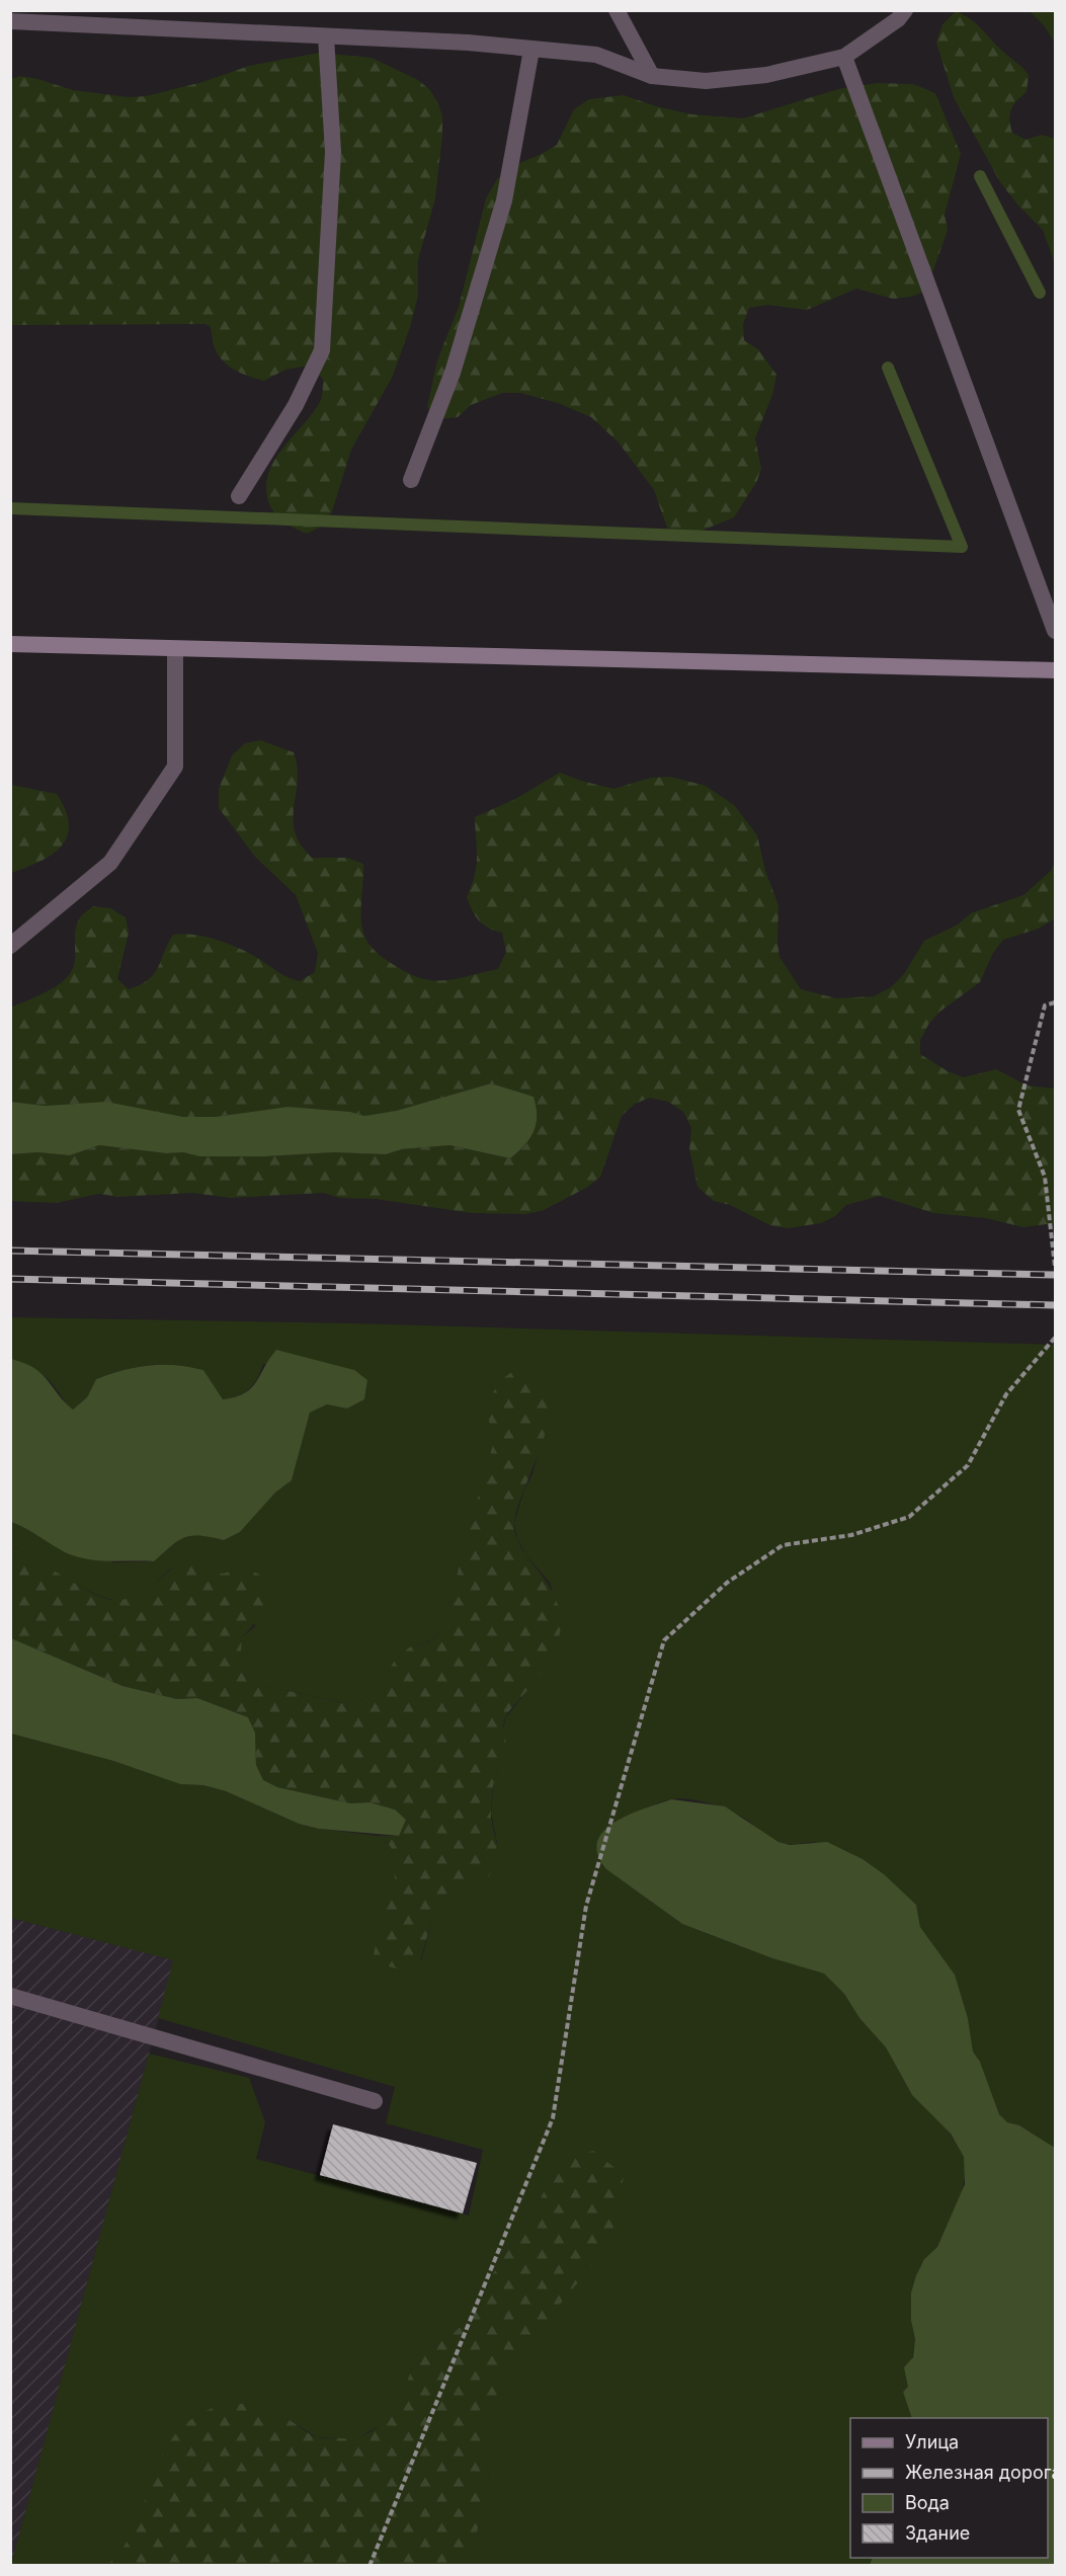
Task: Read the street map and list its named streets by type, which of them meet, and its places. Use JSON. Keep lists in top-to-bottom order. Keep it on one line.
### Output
{"legend":["Улица","Железная дорога","Вода","Здание"]}
